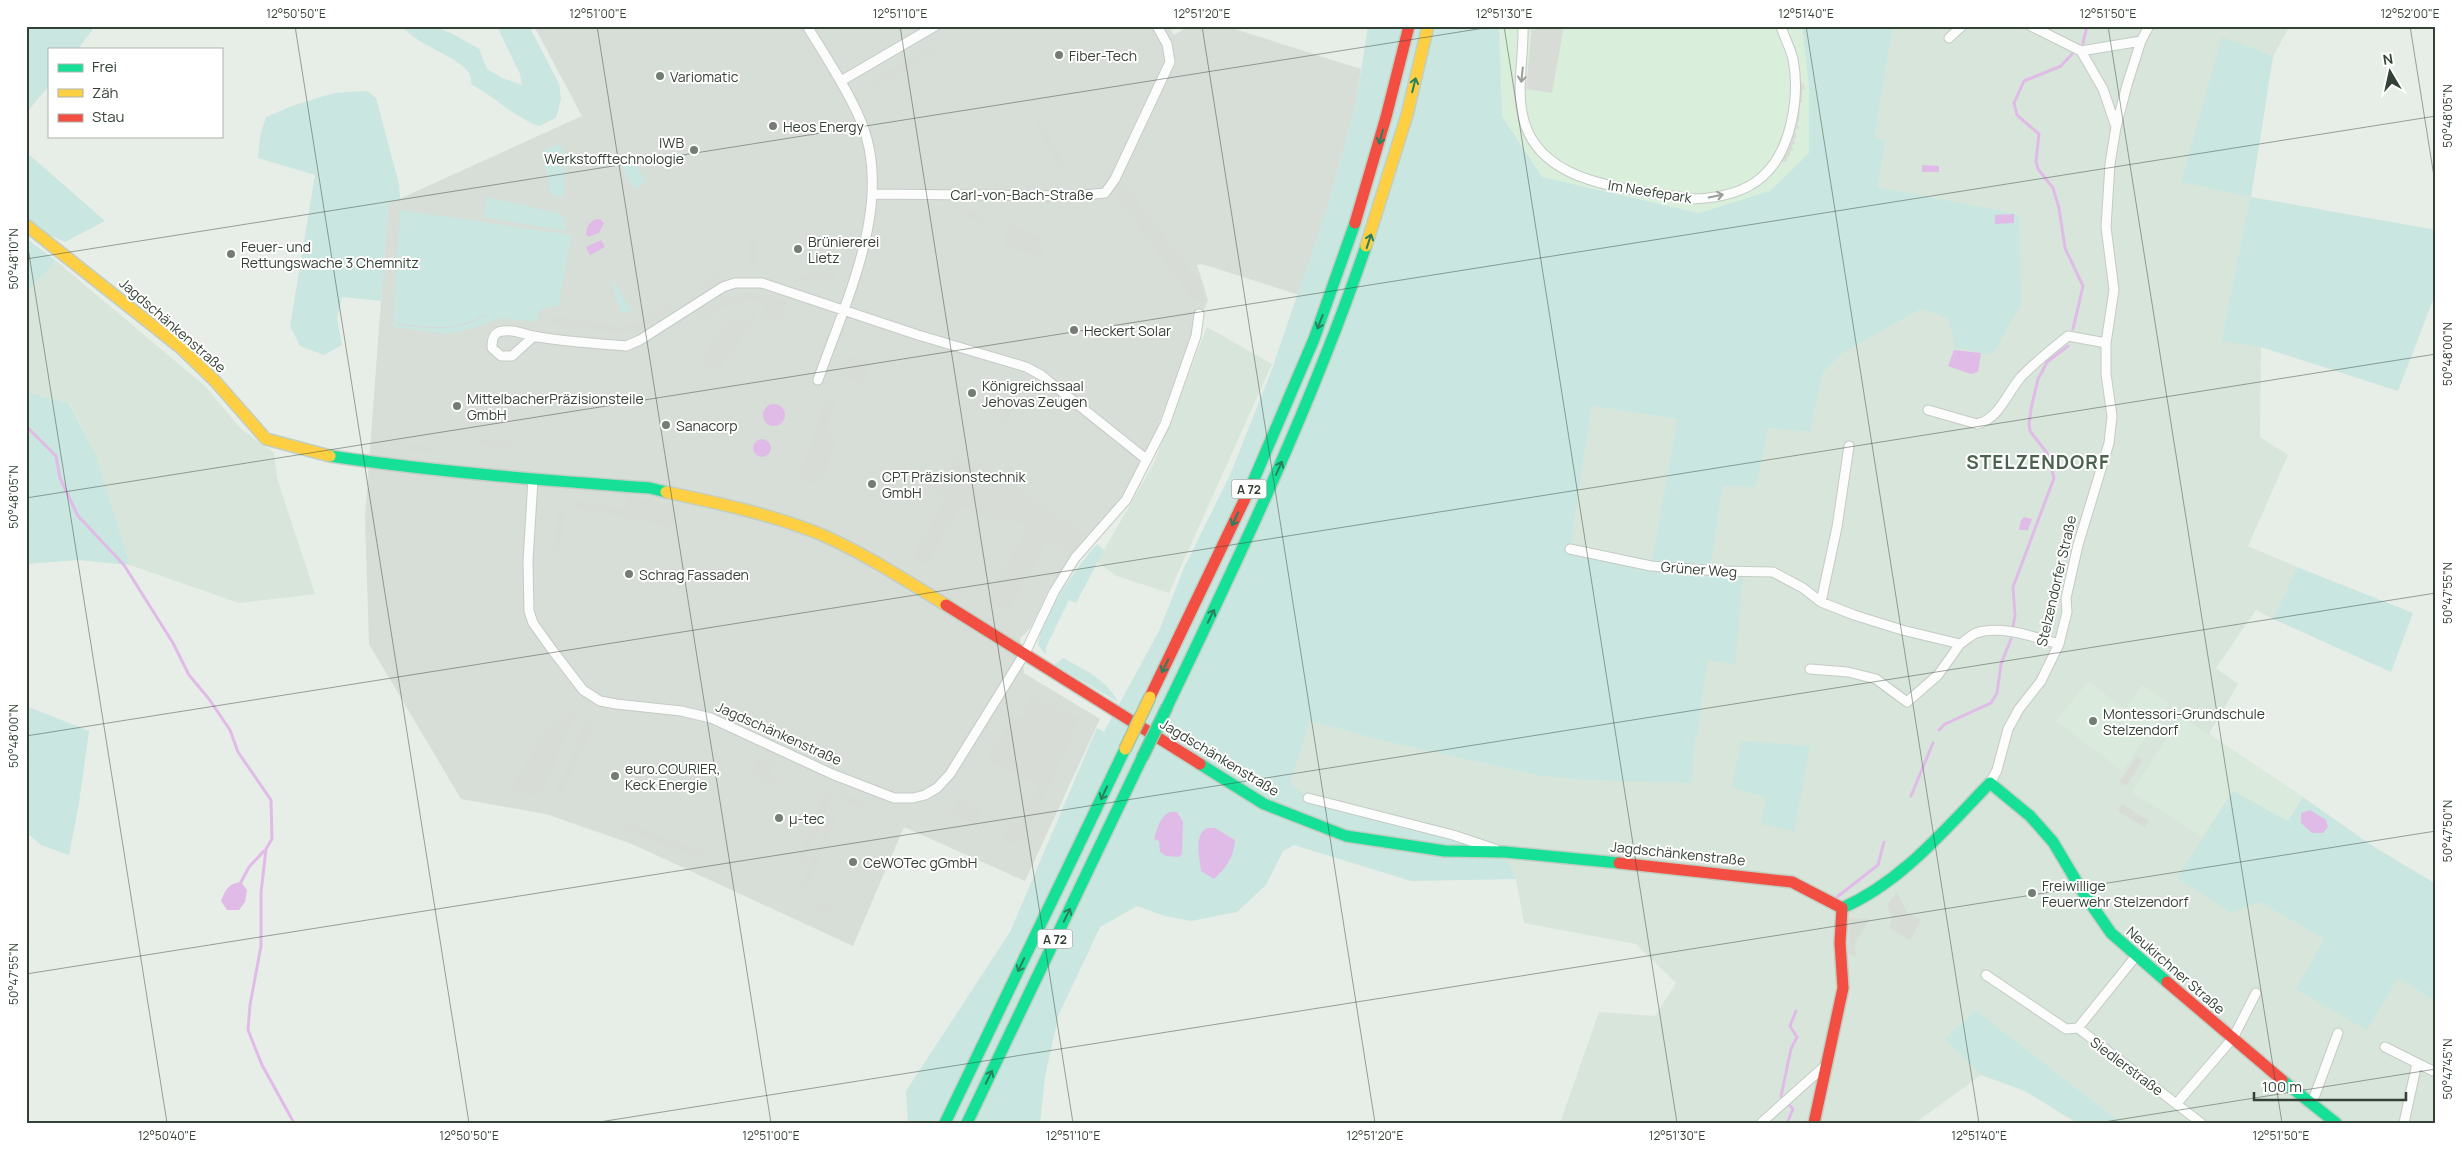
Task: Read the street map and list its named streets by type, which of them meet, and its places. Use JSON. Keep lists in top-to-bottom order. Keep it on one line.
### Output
{"streets":{"main road":["Jagdschänkenstraße","A 72","Stelzendorfer Straße","Neukirchner Straße"],"street":["Im Neefepark","Carl-von-Bach-Straße","Grüner Weg","Siedlerstraße"]},"crossings":[["Jagdschänkenstraße","Stelzendorfer Straße"],["Stelzendorfer Straße","Neukirchner Straße"],["Neukirchner Straße","Siedlerstraße"]],"districts":["STELZENDORF"],"places":["Fiber-Tech","Variomatic","Heos Energy","IWB Werkstofftechnologie","Brüniererei Lietz","Feuer- und Rettungswache 3 Chemnitz","Heckert Solar","Königreichssaal Jehovas Zeugen","MittelbacherPräzisionsteile GmbH","Sanacorp","CPT Präzisionstechnik GmbH","Schrag Fassaden","Montessori-Grundschule Stelzendorf","euro.COURIER, Keck Energie","µ-tec","CeWOTec gGmbH","Freiwillige Feuerwehr Stelzendorf"],"legend":["Frei","Zäh","Stau"],"scale_bar":"100 m","north":"top","coordinates":["12°50'50\"E","12°51'00\"E","12°51'10\"E","12°51'20\"E","12°51'30\"E","12°51'40\"E","12°51'50\"E","12°52'00\"E","50°48'05\"N","50°48'10\"N","50°48'00\"N","50°47'55\"N","50°47'50\"N","50°47'45\"N","12°50'40\"E"]}
